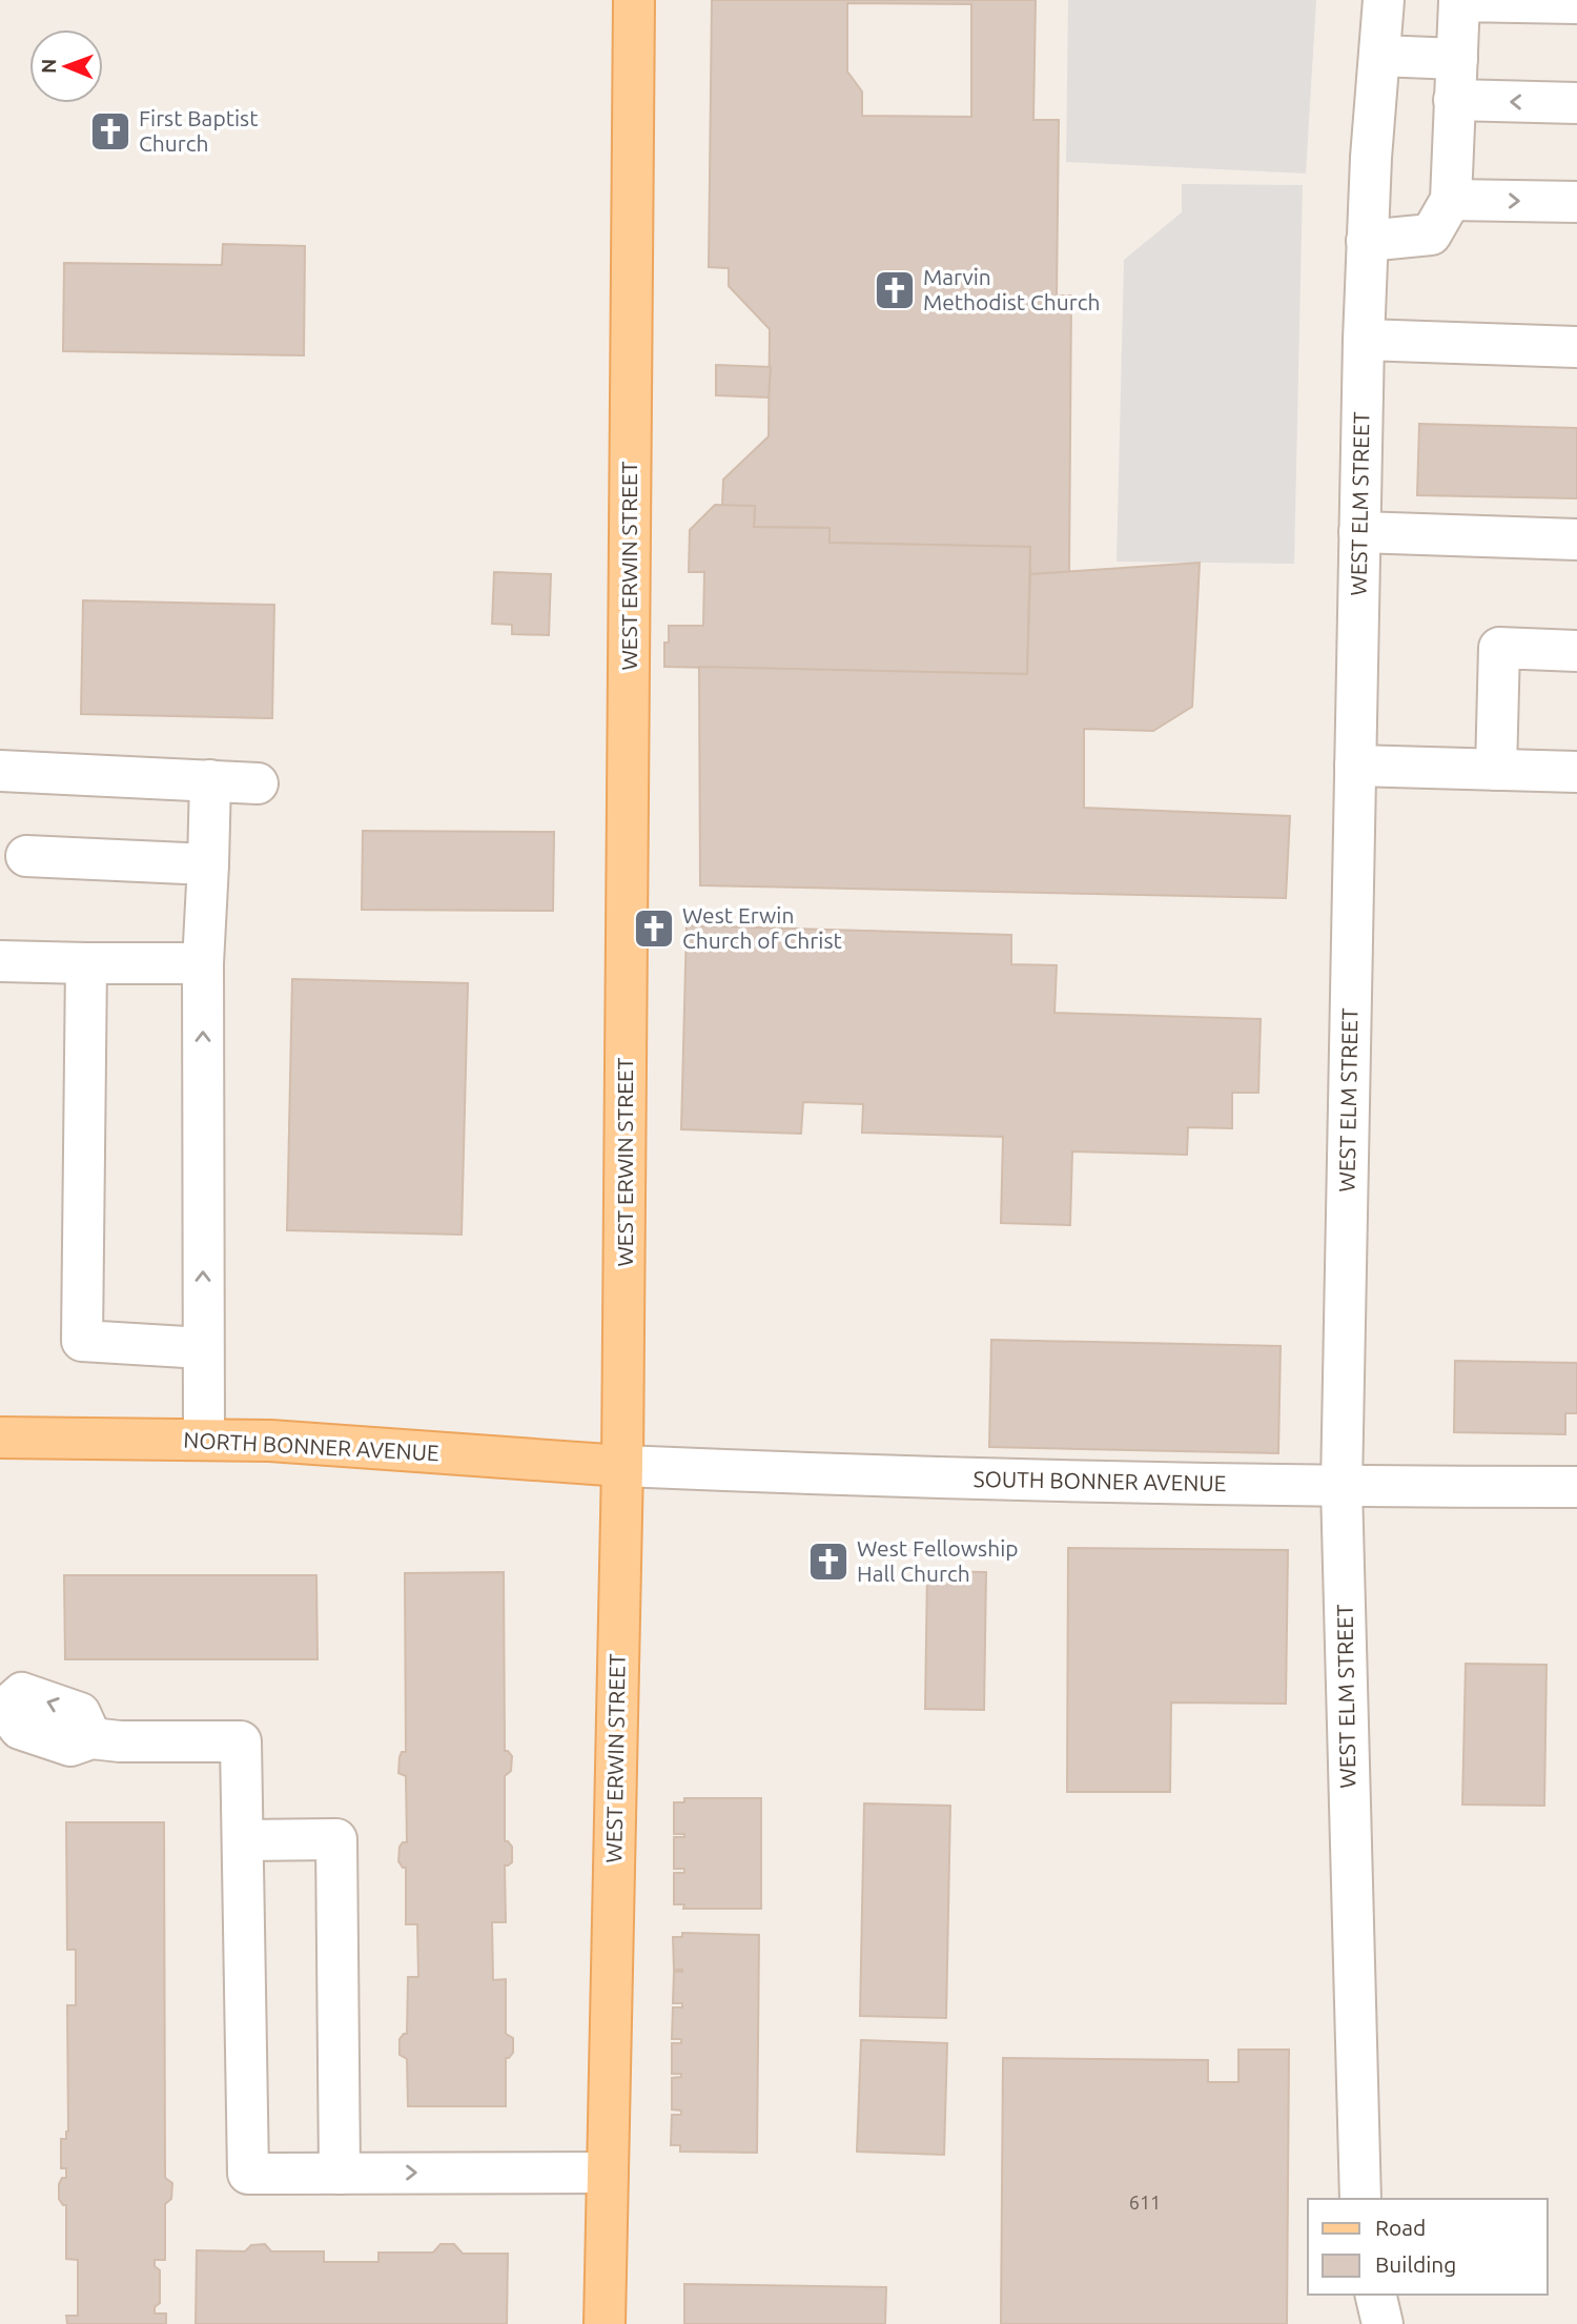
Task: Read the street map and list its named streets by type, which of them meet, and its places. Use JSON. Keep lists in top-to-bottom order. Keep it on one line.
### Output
{"streets":{"main road":["WEST ERWIN STREET","NORTH BONNER AVENUE"],"street":["WEST ELM STREET","SOUTH BONNER AVENUE"]},"crossings":[["WEST ELM STREET","SOUTH BONNER AVENUE"],["WEST ERWIN STREET","NORTH BONNER AVENUE"],["WEST ERWIN STREET","SOUTH BONNER AVENUE"],["NORTH BONNER AVENUE","SOUTH BONNER AVENUE"]],"places":{"church":["First Baptist Church","Marvin Methodist Church","West Erwin Church of Christ","West Fellowship Hall Church"]},"house_numbers":["611"],"legend":["Road","Building"],"north":"left"}
